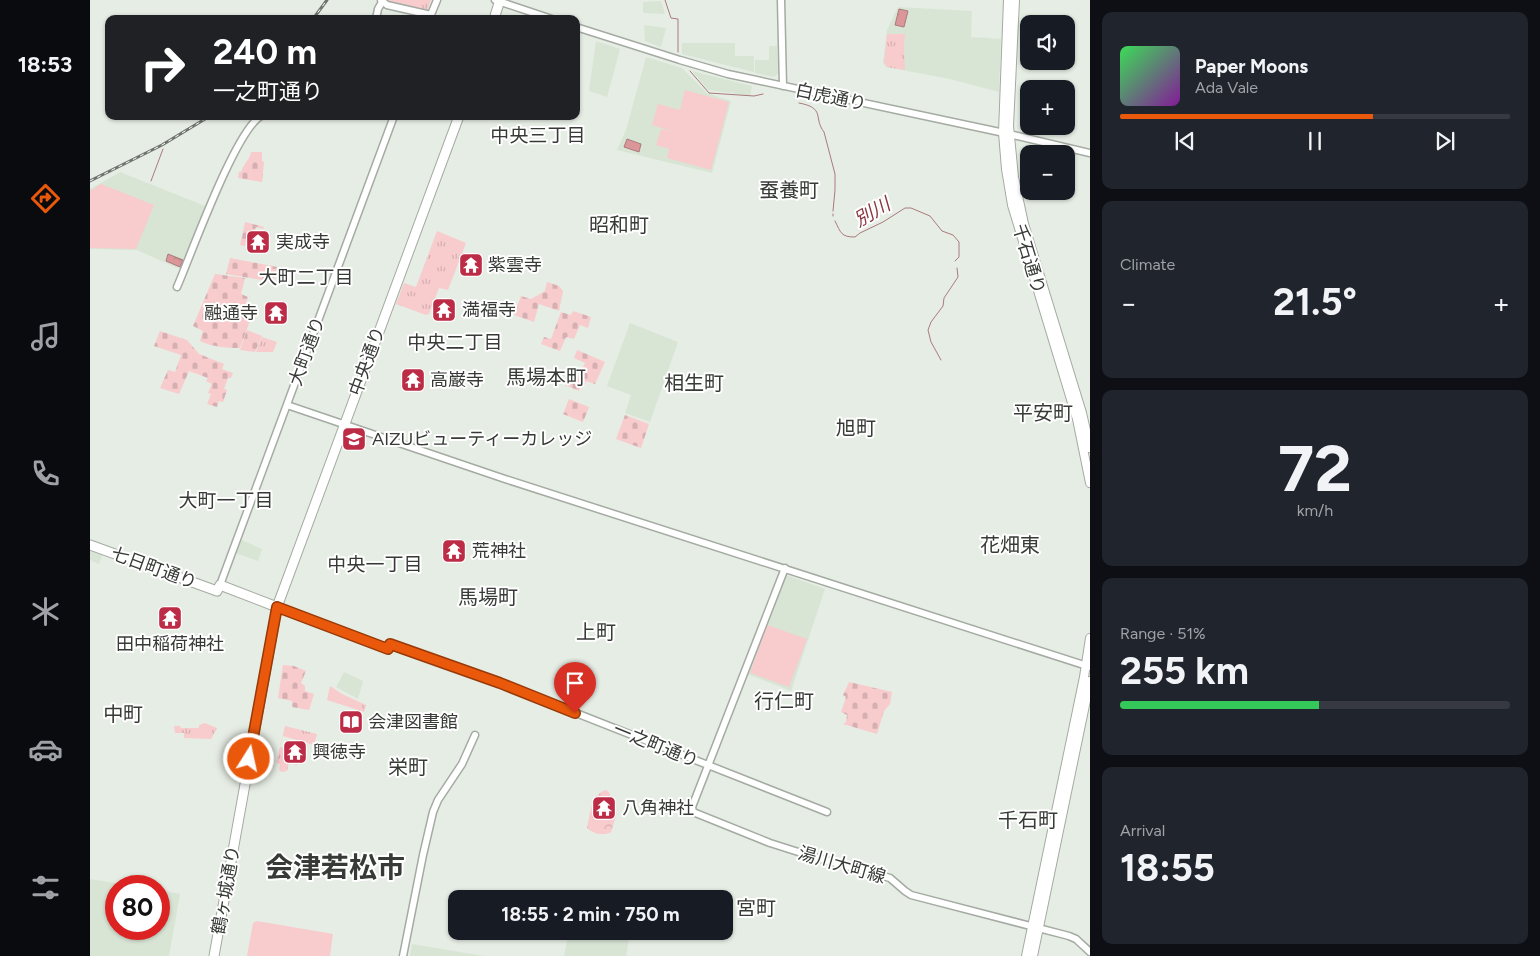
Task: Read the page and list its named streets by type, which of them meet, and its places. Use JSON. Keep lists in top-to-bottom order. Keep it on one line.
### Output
{"streets":{"highway":["中央通り","七日町通り","一之町通り","鶴ヶ城通り"],"main road":["千石通り"],"street":["白虎通り","大町通り","湯川大町線"]},"crossings":[["白虎通り","千石通り"],["大町通り","七日町通り"],["大町通り","一之町通り"],["中央通り","一之町通り"],["中央通り","鶴ヶ城通り"],["七日町通り","一之町通り"],["一之町通り","湯川大町線"],["一之町通り","鶴ヶ城通り"]],"districts":["中央三丁目","蚕養町","昭和町","大町二丁目","中央二丁目","馬場本町","相生町","平安町","旭町","大町一丁目","花畑東","中央一丁目","馬場町","上町","行仁町","中町","栄町","千石町","会津若松市","宮町"],"water":["別川"],"places":{"temple":["実成寺","紫雲寺","満福寺","融通寺","高巌寺","荒神社","田中稲荷神社","興徳寺","八角神社"],"school or university":["AIZUビューティーカレッジ"],"library":["会津図書館"]},"page":{"tabs":"18:53","map_buttons":["+","−"],"turn":["240 m","一之町通り"],"song":["Paper Moons","Ada Vale"],"tile":["Climate",["72","km/h"],["Range · 51%","255 km"],["Arrival","18:55"]],"heat":["−","21.5°","+"],"limit":"80","trip":"18:55 · 2 min · 750 m"}}
